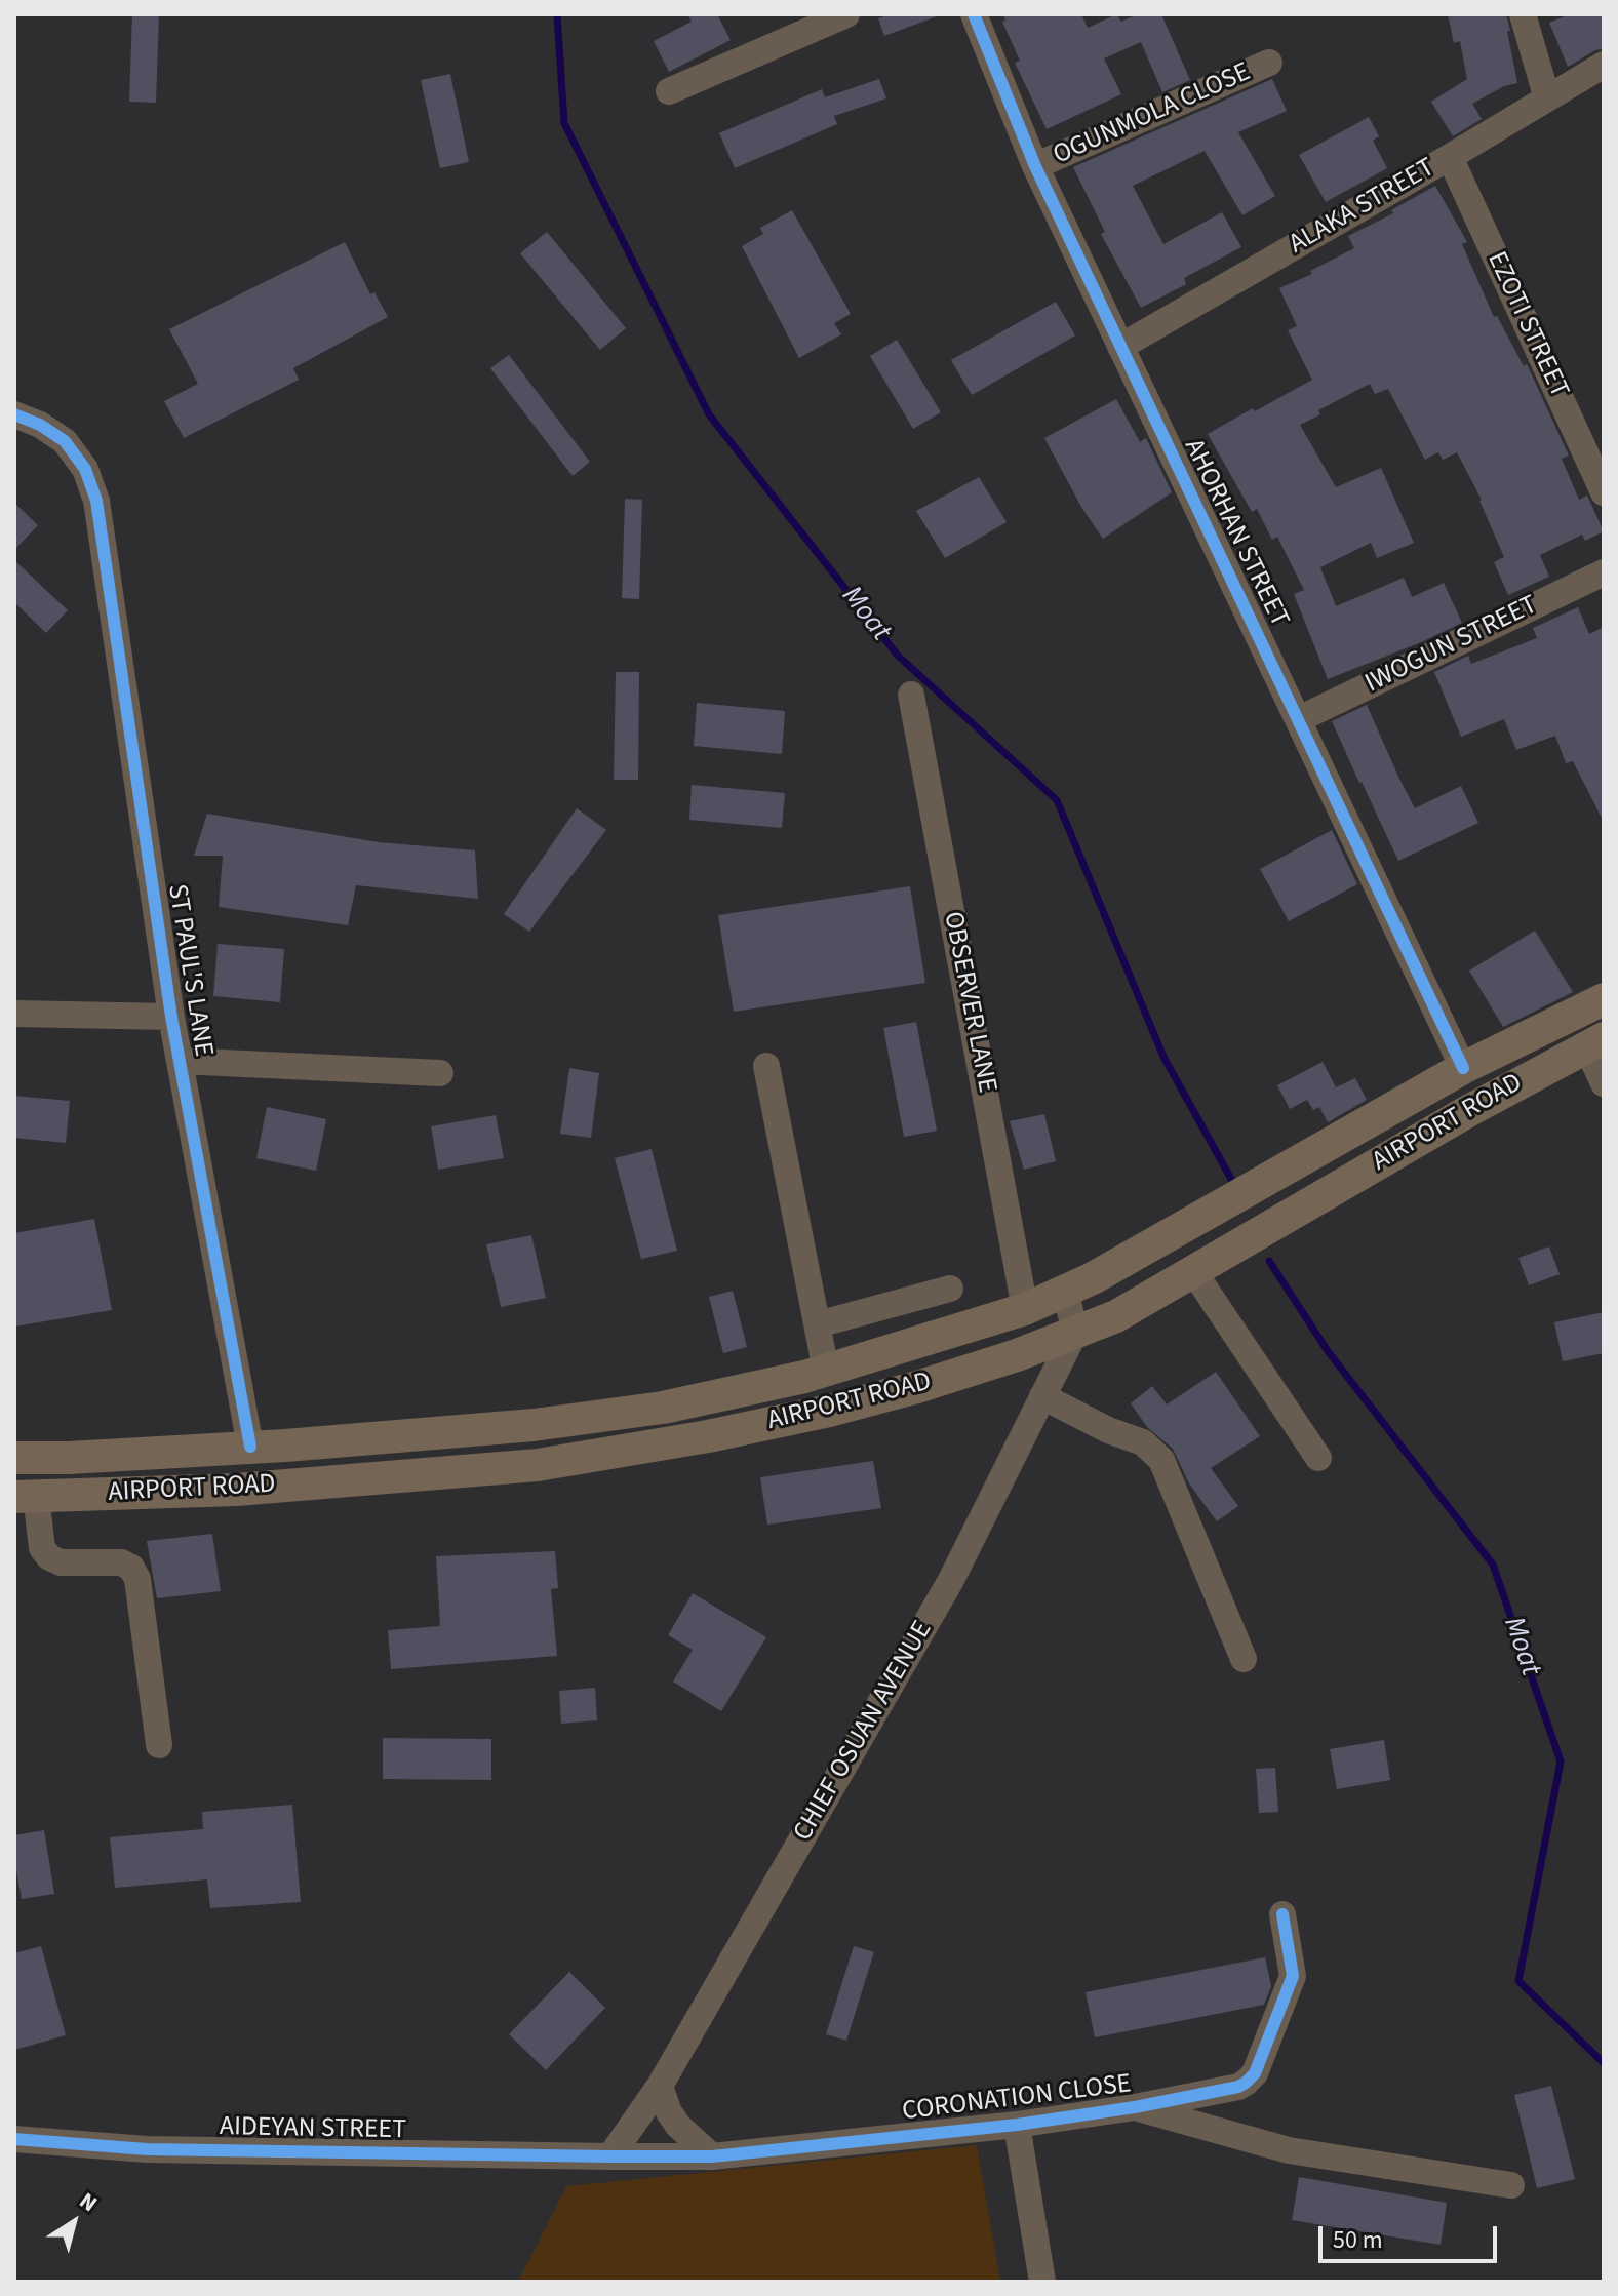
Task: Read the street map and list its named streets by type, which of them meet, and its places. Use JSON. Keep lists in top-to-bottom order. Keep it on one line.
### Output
{"streets":{"main road":["AIRPORT ROAD"],"street":["OGUNMOLA CLOSE","ALAKA STREET","EZOTI STREET","AHORHAN STREET","IWOGUN STREET","ST PAUL'S LANE","OBSERVER LANE","CHIEF OSUAN AVENUE","CORONATION CLOSE","AIDEYAN STREET"]},"crossings":[["OGUNMOLA CLOSE","AHORHAN STREET"],["ALAKA STREET","EZOTI STREET"],["ALAKA STREET","AHORHAN STREET"],["AHORHAN STREET","IWOGUN STREET"],["AHORHAN STREET","AIRPORT ROAD"],["ST PAUL'S LANE","AIRPORT ROAD"],["OBSERVER LANE","AIRPORT ROAD"],["AIRPORT ROAD","CHIEF OSUAN AVENUE"],["CHIEF OSUAN AVENUE","CORONATION CLOSE"],["CHIEF OSUAN AVENUE","AIDEYAN STREET"],["CORONATION CLOSE","AIDEYAN STREET"]],"water":["Moat"],"scale_bar":"50 m","north":"top right"}
